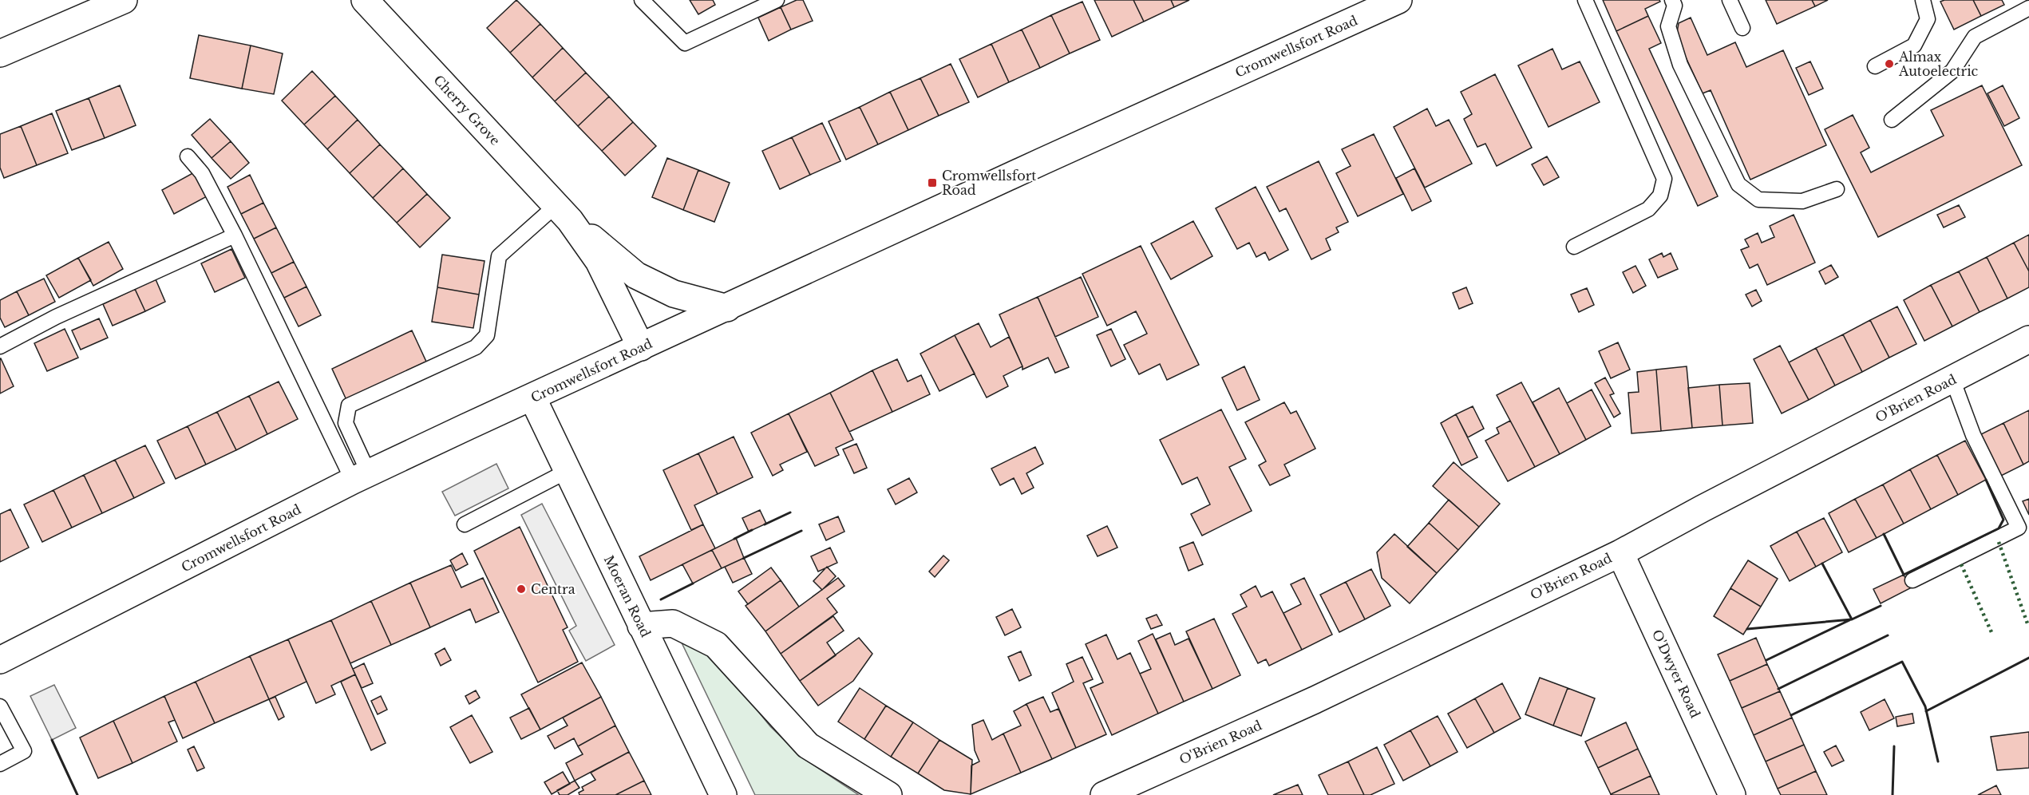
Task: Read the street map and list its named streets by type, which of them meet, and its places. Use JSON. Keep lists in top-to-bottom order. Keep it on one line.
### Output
{"streets":{"street":["Cromwellsfort Road","Cherry Grove","O'Brien Road","Moeran Road","O'Dwyer Road"]},"crossings":[["Cromwellsfort Road","Cherry Grove"],["Cromwellsfort Road","Moeran Road"],["O'Brien Road","O'Dwyer Road"]],"places":{"other":["Almax Autoelectric","Centra"],"transit":["Cromwellsfort Road"]}}
